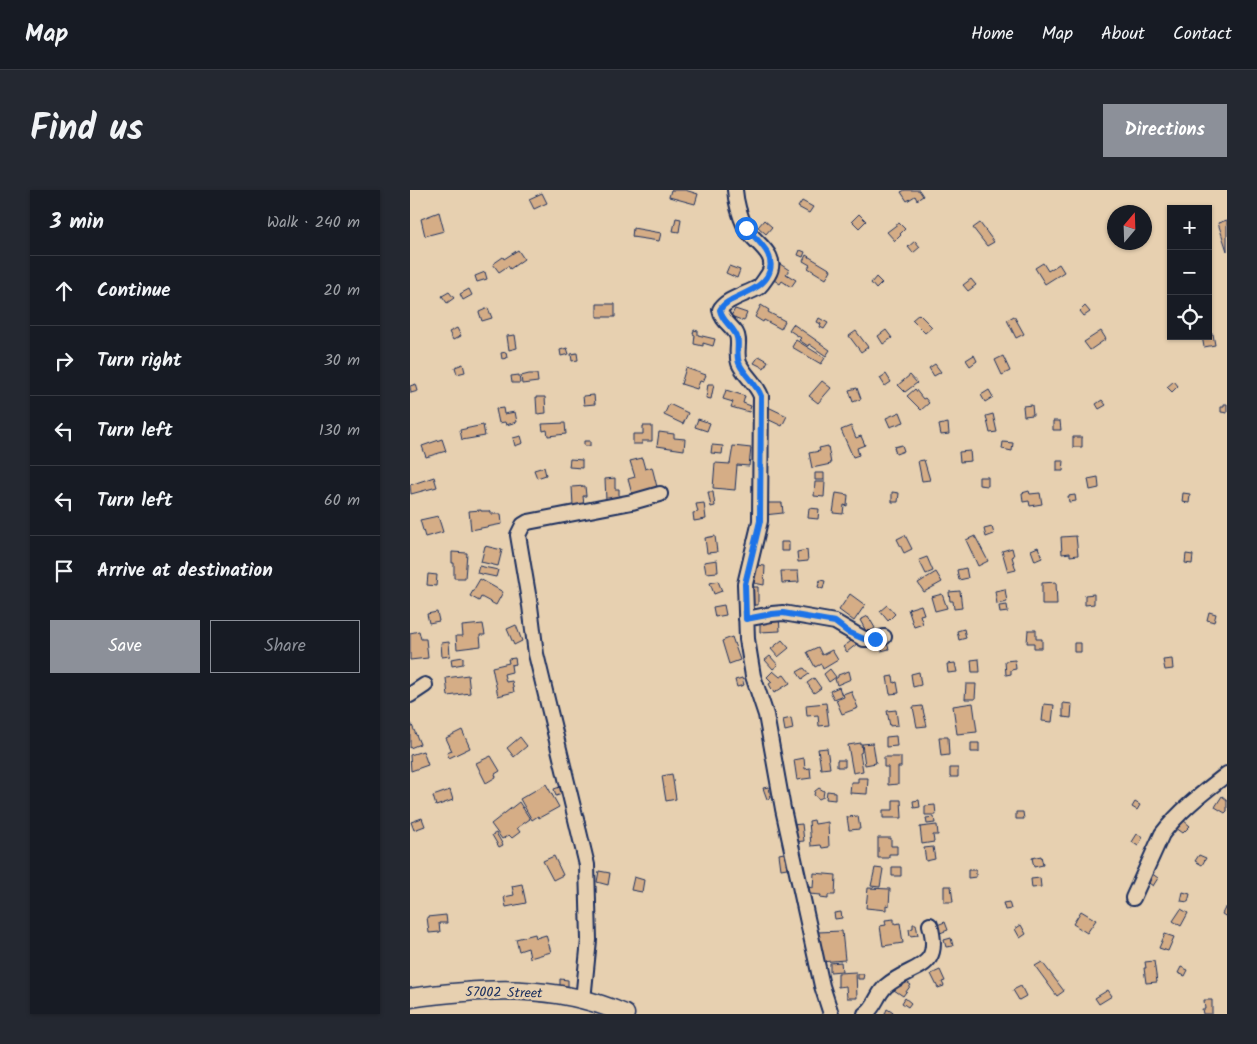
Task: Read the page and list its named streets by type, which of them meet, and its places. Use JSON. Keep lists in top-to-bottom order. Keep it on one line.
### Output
{"streets":{"street":["57002 Street"]},"north":"top","page":{"header":"Map","nav":["Home","Map","About","Contact"],"title":"Find us","buttons":["Directions",["Save","Share"]],"heading":["3 min","Walk · 240 m"],"map_buttons":["+","−"],"list":[["Continue","20 m"],["Turn right","30 m"],["Turn left","130 m"],["Turn left","60 m"],"Arrive at destination"]}}
